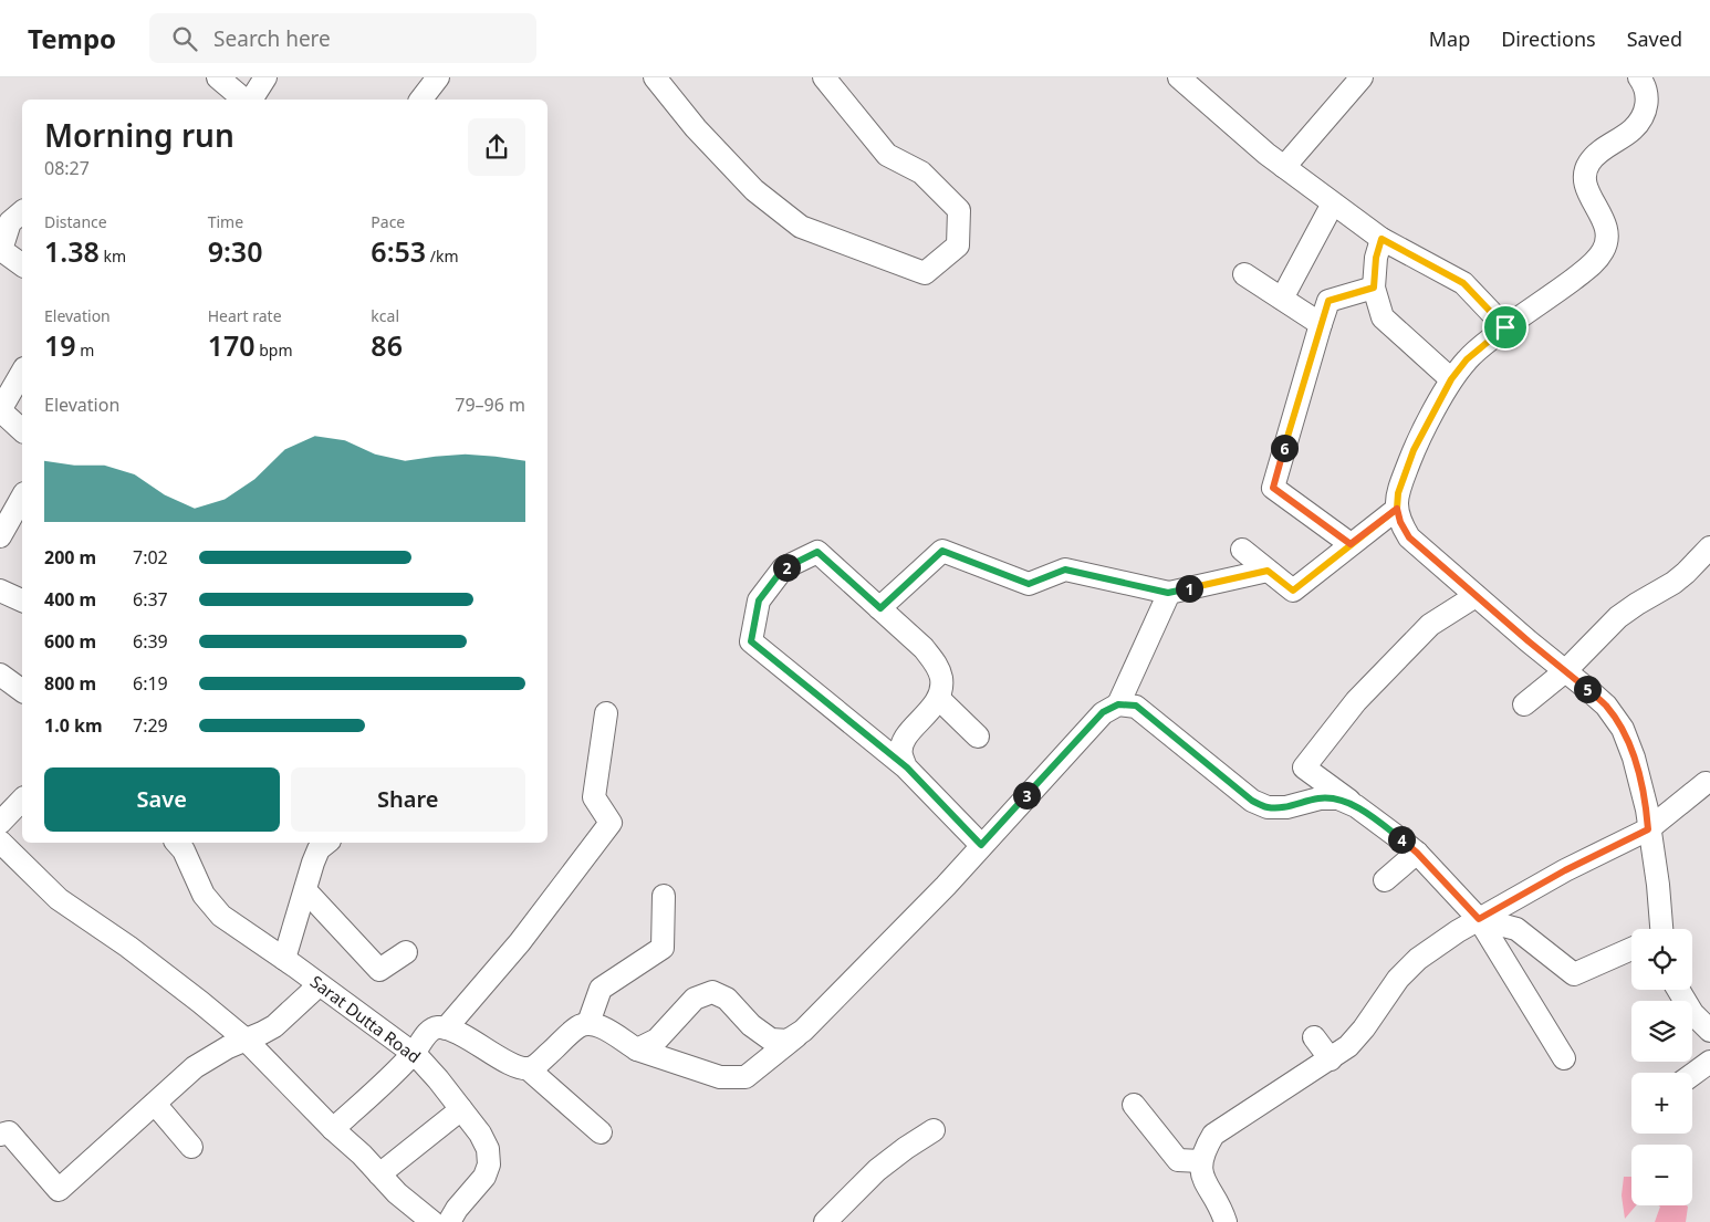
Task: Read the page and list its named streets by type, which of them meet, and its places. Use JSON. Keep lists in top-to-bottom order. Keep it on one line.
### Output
{"streets":{"street":["Sarat Dutta Road"]},"page":{"header":"Tempo","search":"Search here","nav":["Map","Directions","Saved"],"heading":["Morning run","08:27"],"stats":[["Distance","1.38 km"],["Time","9:30"],["Pace","6:53 /km"],["Elevation","19 m"],["Heart rate","170 bpm"],["kcal","86"]],"chart":["Elevation","79–96 m"],"pins":["6","2","1","5","3","4"],"list":[{"name":"200 m","note":"7:02"},{"name":"400 m","note":"6:37"},{"name":"600 m","note":"6:39"},{"name":"800 m","note":"6:19"},{"name":"1.0 km","note":"7:29"}],"buttons":["Save","Share"],"map_buttons":["+","−"]}}
